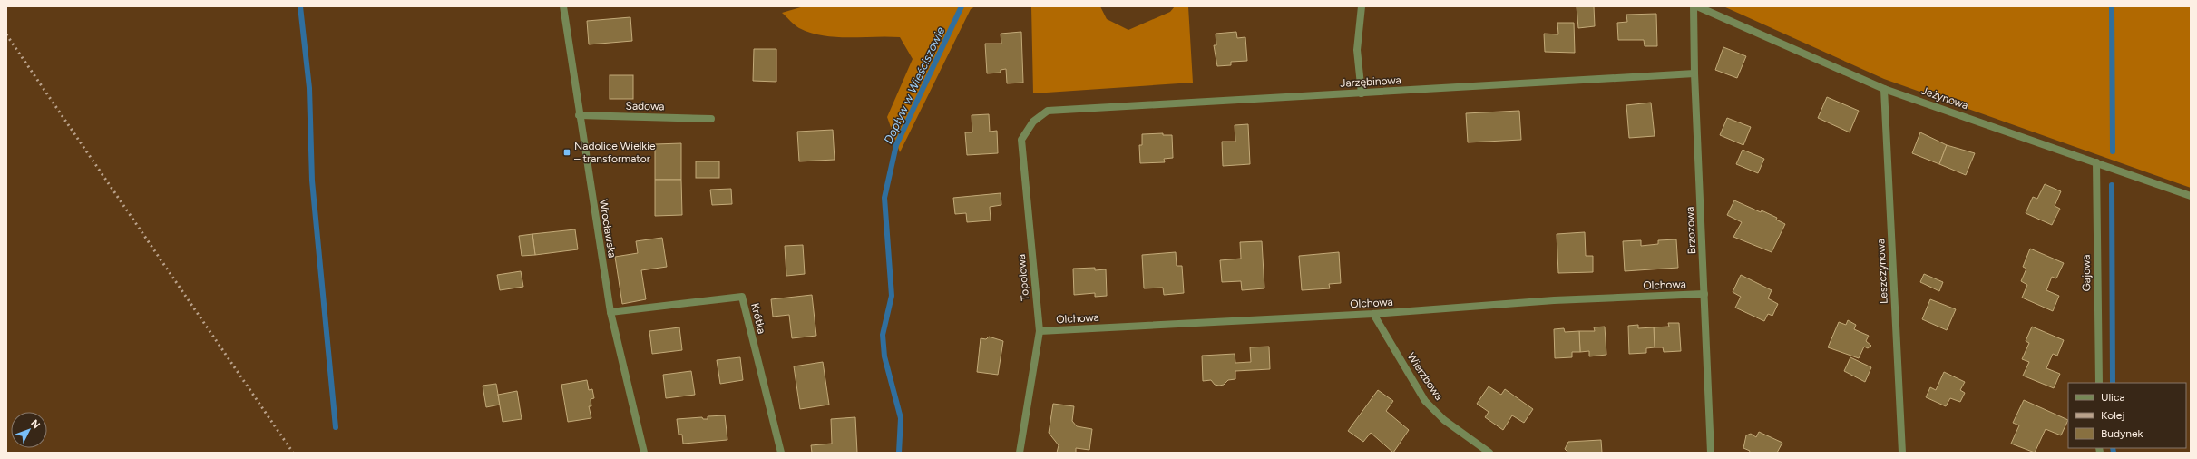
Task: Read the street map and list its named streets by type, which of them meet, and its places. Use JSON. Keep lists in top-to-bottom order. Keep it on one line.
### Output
{"streets":{"street":["Jarzębinowa","Jeżynowa","Sadowa","Wrocławska","Brzozowa","Leszczynowa","Gajowa","Topolowa","Olchowa","Krótka","Wierzbowa"]},"crossings":[["Jarzębinowa","Brzozowa"],["Jarzębinowa","Topolowa"],["Jeżynowa","Leszczynowa"],["Jeżynowa","Gajowa"],["Sadowa","Wrocławska"],["Wrocławska","Krótka"],["Brzozowa","Olchowa"],["Topolowa","Olchowa"],["Olchowa","Wierzbowa"]],"water":["Dopływ w Wieściszowie"],"places":{"transit":["Nadolice Wielkie – transformator"]},"legend":["Ulica","Kolej","Budynek"],"north":"top right"}
